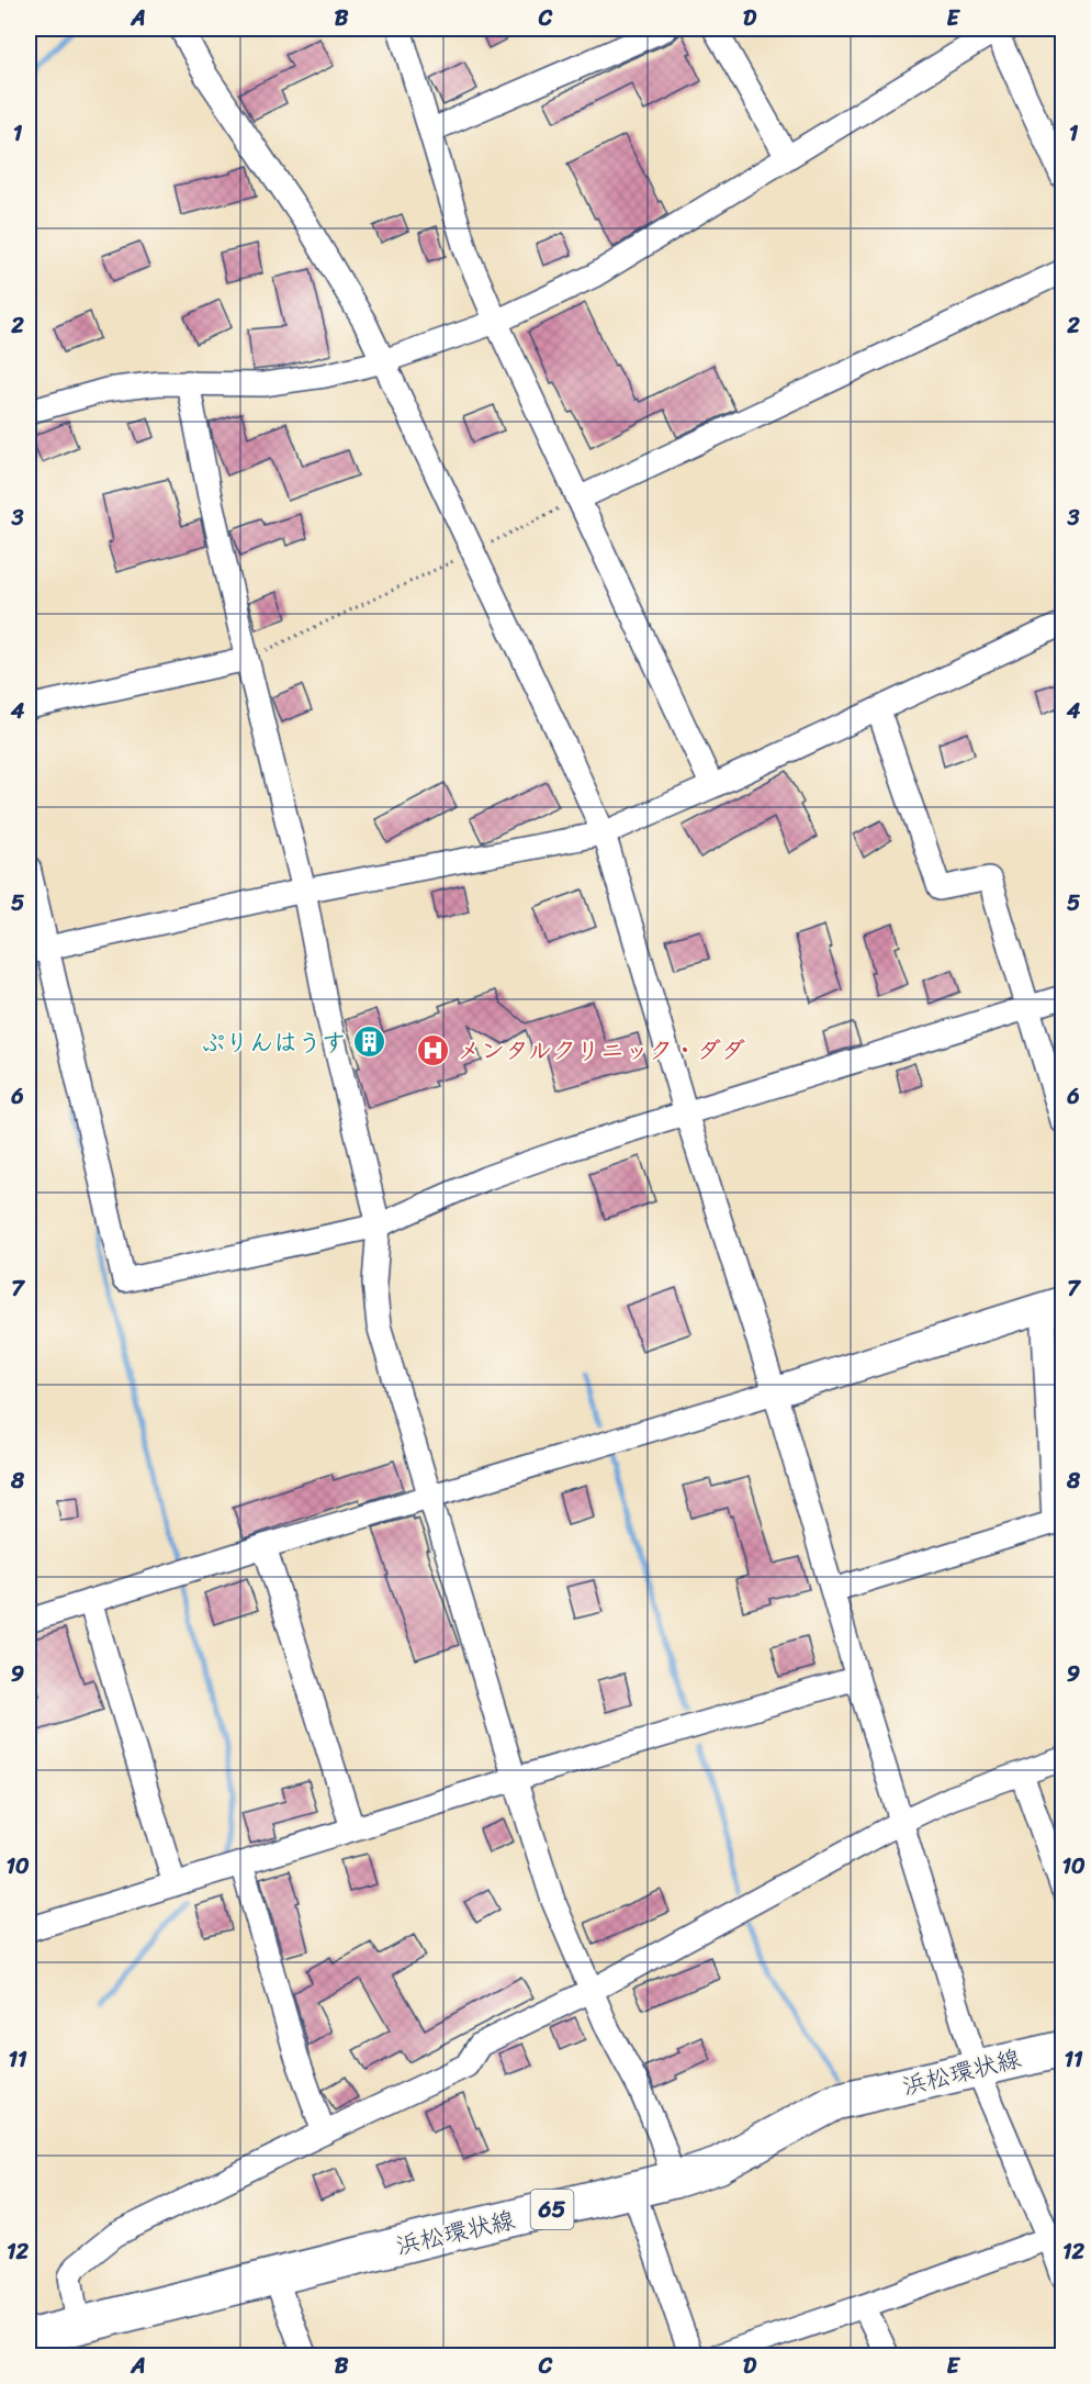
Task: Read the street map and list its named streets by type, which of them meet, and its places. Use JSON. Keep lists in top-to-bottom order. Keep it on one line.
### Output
{"streets":{"main road":["浜松環状線","65"]},"places":{"building":["ぷりんはうす"],"hospital":["メンタルクリニック・ダダ"]},"grid":{"columns":["A","B","C","D","E"],"rows":["1","2","3","4","5","6","7","8","9","10","11","12"]}}
